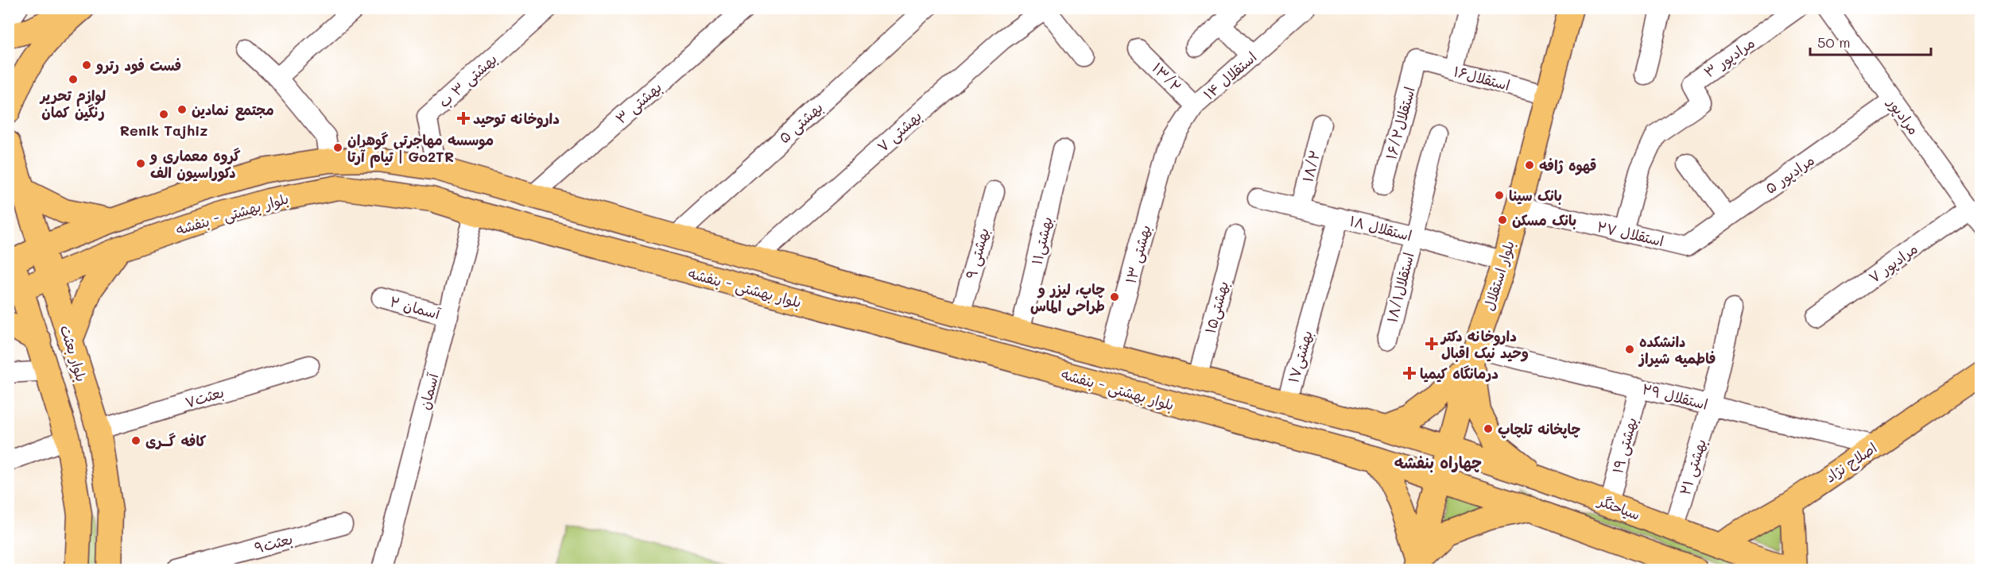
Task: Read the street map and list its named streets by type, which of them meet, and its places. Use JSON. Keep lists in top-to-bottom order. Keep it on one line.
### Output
{"streets":{"main road":["بلوار بهشتی - بنفشه","بلوار استقلال","بلوار بعثت","اصلاح نژاد","سیاحتگر"],"street":["۳ مرادپور","استقلال ۱۴","۱۳/۲","استقلال۱۶","بهشتی ۳ ب","بهشتی ۳","مرادپور","بهشتی ۵","استقلال۱۶/۲","بهشتی ۷","۱۸/۲","۵ مرادپور","استقلال ۱۸","۲۷ استقلال","بهشتی۱۱","بهشتی ۹","بهشتی ۱۳","۷ مرادپور","استقلال۱۸/۱","۲ آسمان","بهشتی۱۵","بهشتی۱۷","آسمان","۲۹ استقلال","بعثت۷","۱۹ بهشتی","۲۱ بهشتی","بعثت۹"]},"crossings":[["۳ مرادپور","۲۷ استقلال"],["استقلال ۱۴","۱۳/۲"],["استقلال ۱۴","بهشتی ۱۳"],["استقلال۱۶","استقلال۱۶/۲"],["استقلال۱۶","بلوار استقلال"],["بهشتی ۳ ب","بلوار بهشتی - بنفشه"],["بهشتی ۳","بلوار بهشتی - بنفشه"],["مرادپور","۵ مرادپور"],["مرادپور","۷ مرادپور"],["بهشتی ۵","بلوار بهشتی - بنفشه"],["بهشتی ۷","بلوار بهشتی - بنفشه"],["۱۸/۲","استقلال ۱۸"],["۵ مرادپور","۲۷ استقلال"],["بلوار بهشتی - بنفشه","بهشتی۱۱"],["بلوار بهشتی - بنفشه","بهشتی ۹"],["بلوار بهشتی - بنفشه","بهشتی ۱۳"],["بلوار بهشتی - بنفشه","بلوار استقلال"],["بلوار بهشتی - بنفشه","بهشتی۱۵"],["بلوار بهشتی - بنفشه","بلوار بعثت"],["بلوار بهشتی - بنفشه","بهشتی۱۷"],["بلوار بهشتی - بنفشه","آسمان"],["بلوار بهشتی - بنفشه","سیاحتگر"],["استقلال ۱۸","بلوار استقلال"],["استقلال ۱۸","استقلال۱۸/۱"],["استقلال ۱۸","بهشتی۱۷"],["۲۷ استقلال","بلوار استقلال"],["بلوار استقلال","۲۹ استقلال"],["بلوار استقلال","سیاحتگر"],["۲ آسمان","آسمان"],["بلوار بعثت","بعثت۷"],["۲۹ استقلال","۱۹ بهشتی"],["۲۹ استقلال","اصلاح نژاد"],["۲۹ استقلال","۲۱ بهشتی"],["۱۹ بهشتی","سیاحتگر"],["اصلاح نژاد","سیاحتگر"],["۲۱ بهشتی","سیاحتگر"]],"districts":["چهاراه بنفشه"],"places":{"other":["فست فود رترو","لوازم تحریر رنگین کمان","مجتمع نمادین","Renik Tajhiz","موسسه مهاجرتی گوهران تیام آرتا | Go2TR","گروه معماری و دکوراسیون الف","قهوه ژافه","بانک سینا","بانک مسکن","چاپ، لیزر و طراحی الماس","دانشکده فاطمیه شیراز","چاپخانه تلچاپ","کافه گــری"],"health":["داروخانه توحید","داروخانه دکتر وحید نیک اقبال","درمانگاه کیمیا"]},"scale_bar":"50 m"}
